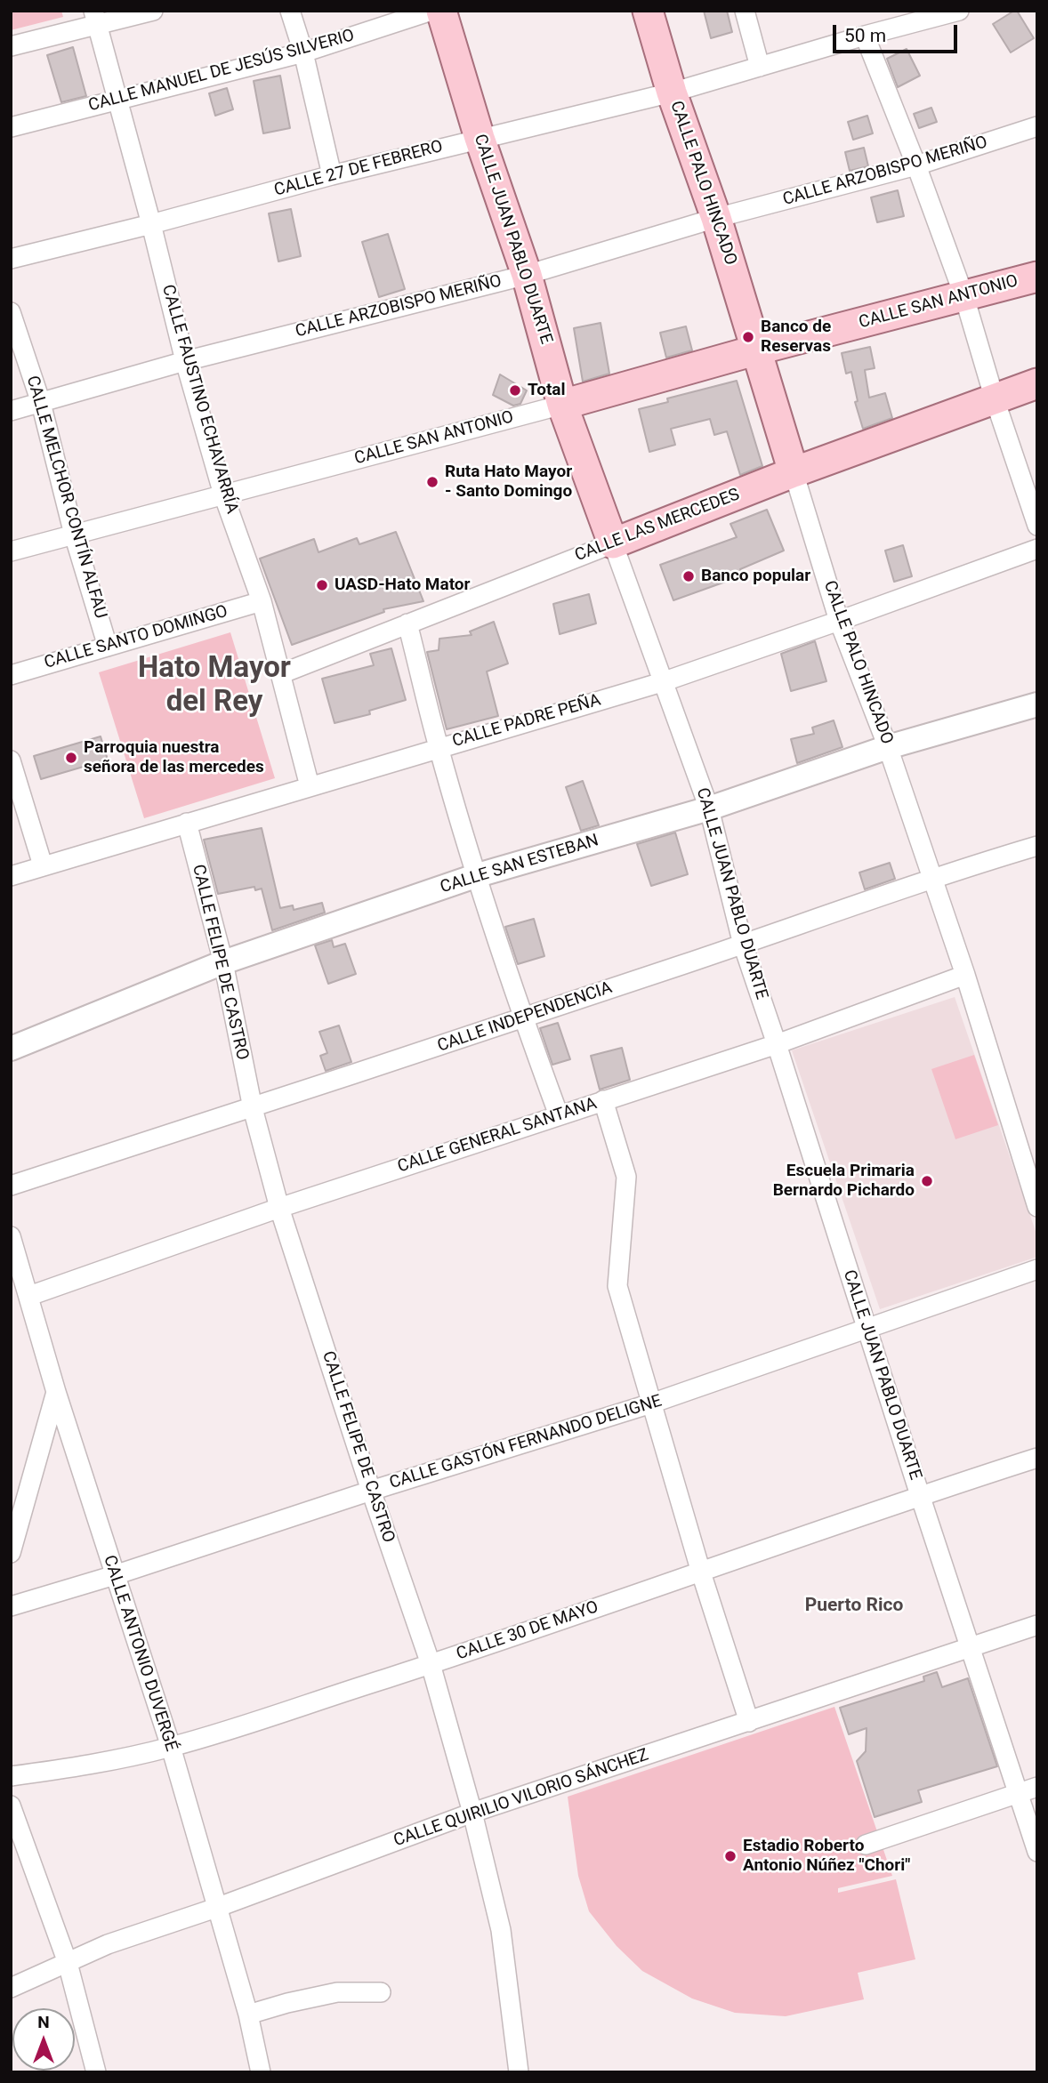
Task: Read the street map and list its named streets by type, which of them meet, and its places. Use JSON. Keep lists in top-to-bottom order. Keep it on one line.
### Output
{"streets":{"main road":["CALLE PALO HINCADO","CALLE JUAN PABLO DUARTE","CALLE SAN ANTONIO","CALLE LAS MERCEDES"],"street":["CALLE MANUEL DE JESÚS SILVERIO","CALLE 27 DE FEBRERO","CALLE ARZOBISPO MERIÑO","CALLE FAUSTINO ECHAVARRÍA","CALLE MELCHOR CONTÍN ALFAU","CALLE SANTO DOMINGO","CALLE PADRE PEÑA","CALLE SAN ESTEBAN","CALLE FELIPE DE CASTRO","CALLE INDEPENDENCIA","CALLE GENERAL SANTANA","CALLE GASTÓN FERNANDO DELIGNE","CALLE 30 DE MAYO","CALLE ANTONIO DUVERGÉ","CALLE QUIRILIO VILORIO SÁNCHEZ"]},"crossings":[["CALLE MANUEL DE JESÚS SILVERIO","CALLE FAUSTINO ECHAVARRÍA"],["CALLE 27 DE FEBRERO","CALLE PALO HINCADO"],["CALLE 27 DE FEBRERO","CALLE JUAN PABLO DUARTE"],["CALLE 27 DE FEBRERO","CALLE FAUSTINO ECHAVARRÍA"],["CALLE ARZOBISPO MERIÑO","CALLE PALO HINCADO"],["CALLE ARZOBISPO MERIÑO","CALLE JUAN PABLO DUARTE"],["CALLE ARZOBISPO MERIÑO","CALLE FAUSTINO ECHAVARRÍA"],["CALLE ARZOBISPO MERIÑO","CALLE MELCHOR CONTÍN ALFAU"],["CALLE PALO HINCADO","CALLE SAN ANTONIO"],["CALLE PALO HINCADO","CALLE LAS MERCEDES"],["CALLE PALO HINCADO","CALLE PADRE PEÑA"],["CALLE PALO HINCADO","CALLE SAN ESTEBAN"],["CALLE PALO HINCADO","CALLE INDEPENDENCIA"],["CALLE PALO HINCADO","CALLE GENERAL SANTANA"],["CALLE JUAN PABLO DUARTE","CALLE SAN ANTONIO"],["CALLE JUAN PABLO DUARTE","CALLE LAS MERCEDES"],["CALLE JUAN PABLO DUARTE","CALLE PADRE PEÑA"],["CALLE JUAN PABLO DUARTE","CALLE SAN ESTEBAN"],["CALLE JUAN PABLO DUARTE","CALLE INDEPENDENCIA"],["CALLE JUAN PABLO DUARTE","CALLE GENERAL SANTANA"],["CALLE JUAN PABLO DUARTE","CALLE GASTÓN FERNANDO DELIGNE"],["CALLE JUAN PABLO DUARTE","CALLE 30 DE MAYO"],["CALLE JUAN PABLO DUARTE","CALLE QUIRILIO VILORIO SÁNCHEZ"],["CALLE SAN ANTONIO","CALLE FAUSTINO ECHAVARRÍA"],["CALLE SAN ANTONIO","CALLE MELCHOR CONTÍN ALFAU"],["CALLE FAUSTINO ECHAVARRÍA","CALLE LAS MERCEDES"],["CALLE FAUSTINO ECHAVARRÍA","CALLE SANTO DOMINGO"],["CALLE FAUSTINO ECHAVARRÍA","CALLE PADRE PEÑA"],["CALLE MELCHOR CONTÍN ALFAU","CALLE SANTO DOMINGO"],["CALLE PADRE PEÑA","CALLE FELIPE DE CASTRO"],["CALLE SAN ESTEBAN","CALLE FELIPE DE CASTRO"],["CALLE FELIPE DE CASTRO","CALLE INDEPENDENCIA"],["CALLE FELIPE DE CASTRO","CALLE GENERAL SANTANA"],["CALLE FELIPE DE CASTRO","CALLE GASTÓN FERNANDO DELIGNE"],["CALLE FELIPE DE CASTRO","CALLE 30 DE MAYO"],["CALLE FELIPE DE CASTRO","CALLE QUIRILIO VILORIO SÁNCHEZ"],["CALLE GENERAL SANTANA","CALLE ANTONIO DUVERGÉ"],["CALLE GASTÓN FERNANDO DELIGNE","CALLE ANTONIO DUVERGÉ"],["CALLE 30 DE MAYO","CALLE ANTONIO DUVERGÉ"],["CALLE ANTONIO DUVERGÉ","CALLE QUIRILIO VILORIO SÁNCHEZ"]],"districts":["Hato Mayor del Rey","Puerto Rico"],"places":["Banco de Reservas","Total","Ruta Hato Mayor - Santo Domingo","Banco popular","UASD-Hato Mator","Parroquia nuestra señora de las mercedes","Escuela Primaria Bernardo Pichardo","Estadio Roberto Antonio Núñez \"Chori\""],"scale_bar":"50 m","north":"top"}
